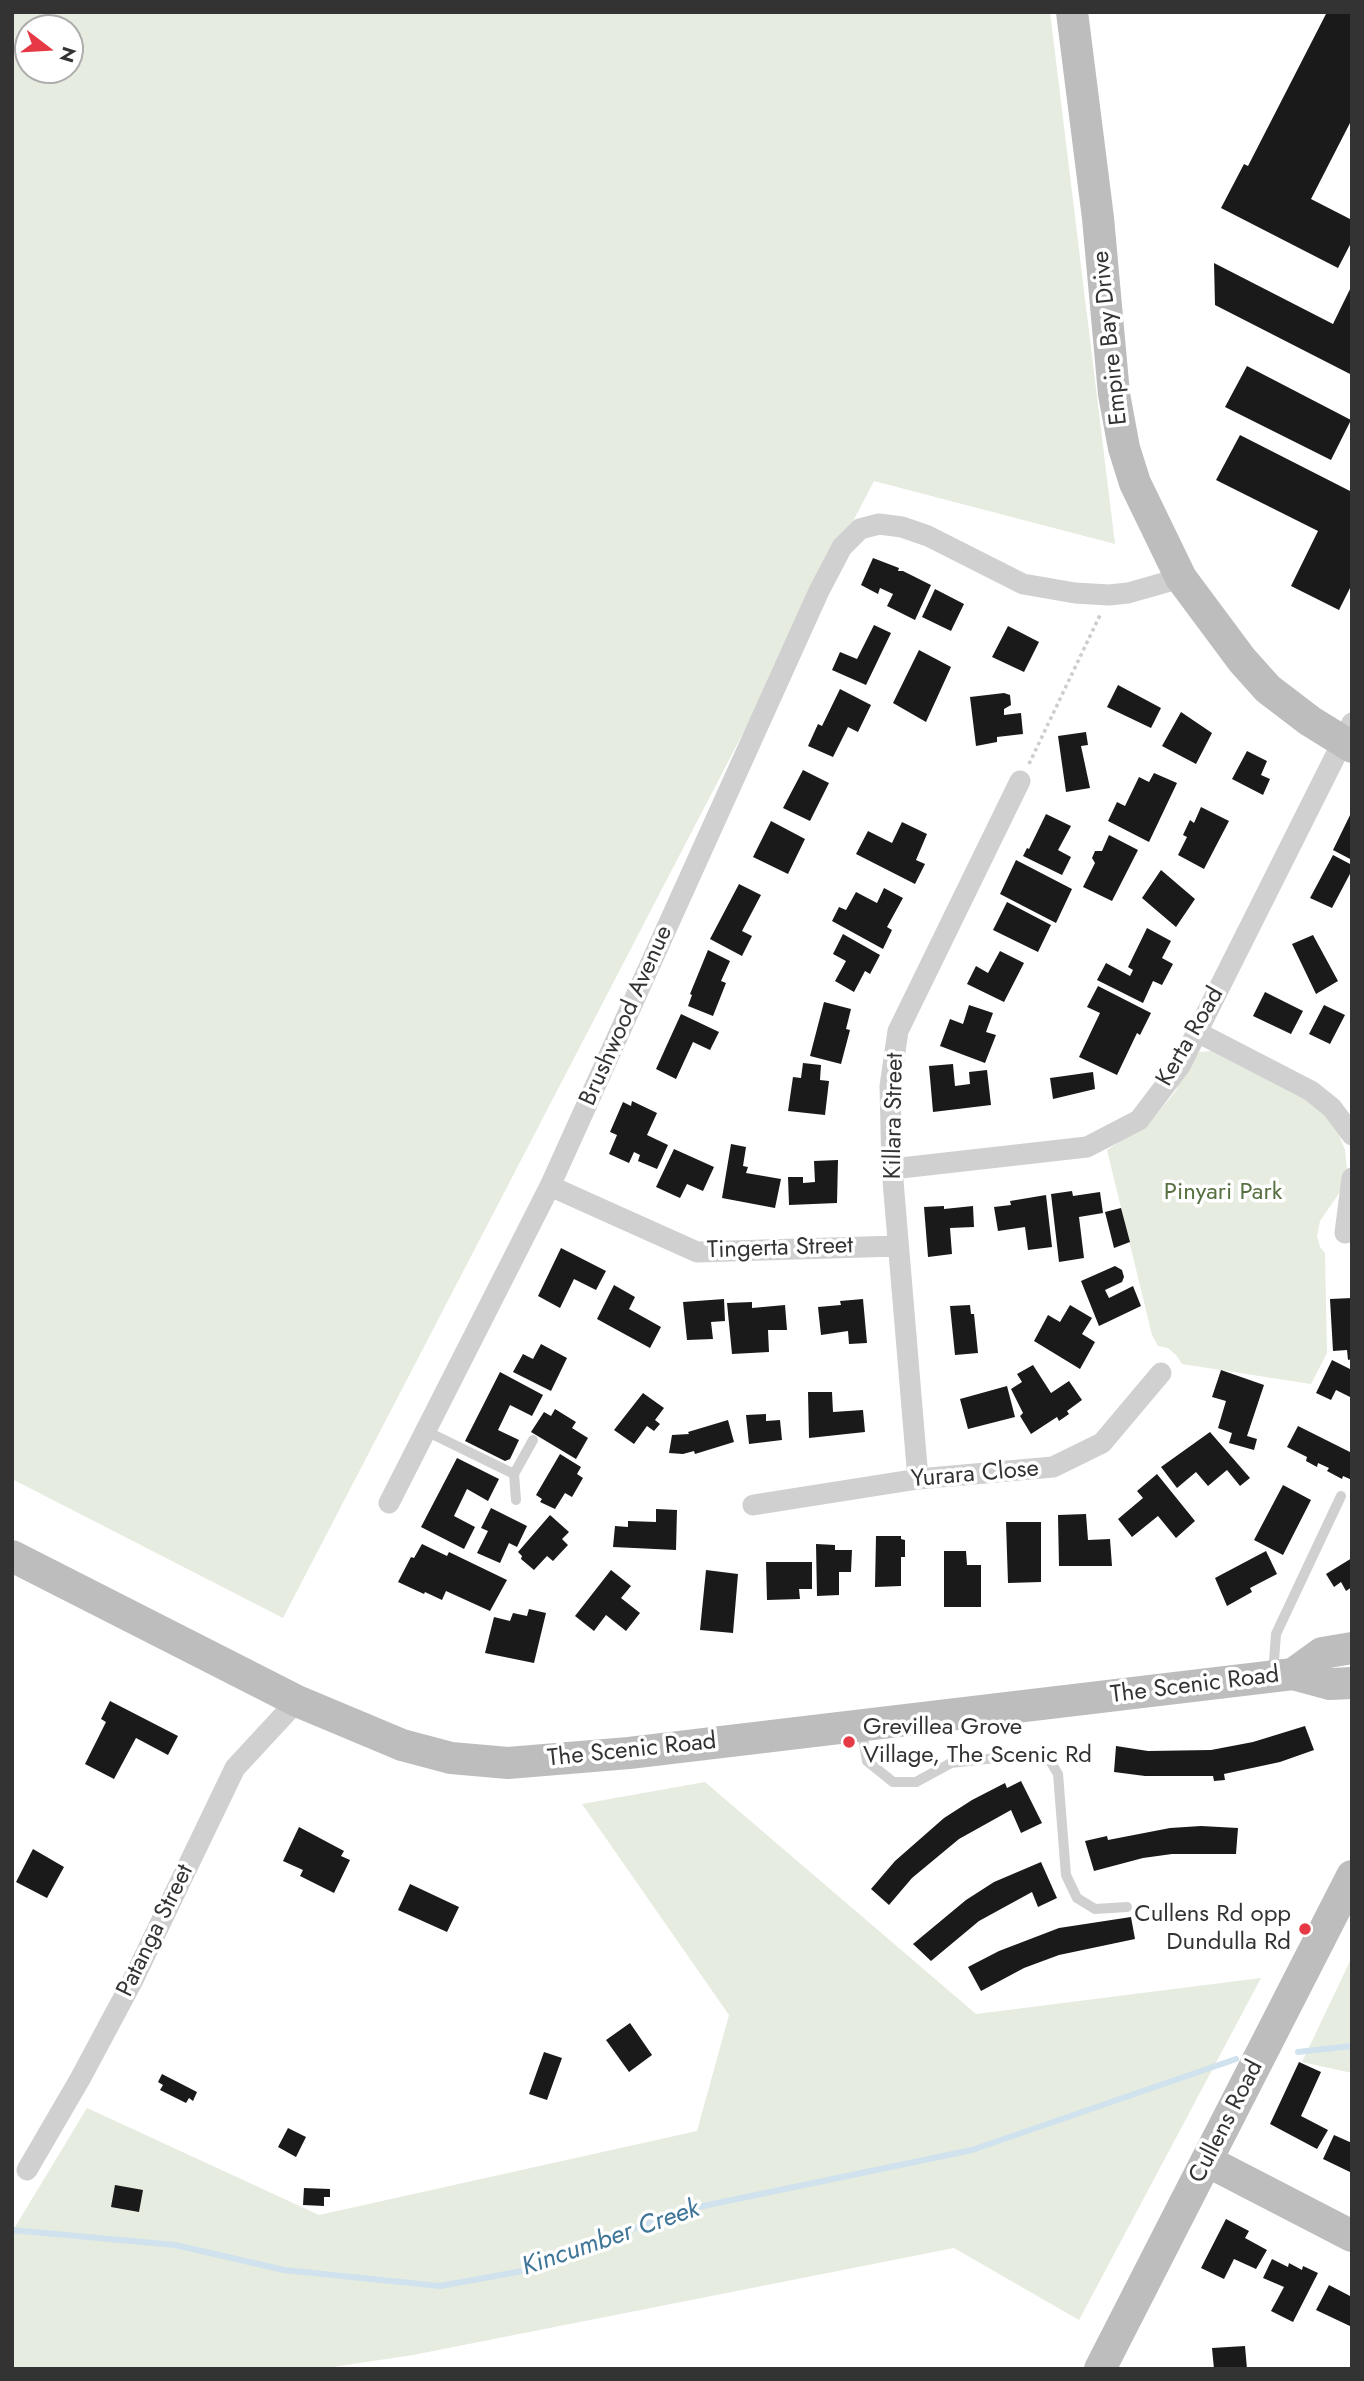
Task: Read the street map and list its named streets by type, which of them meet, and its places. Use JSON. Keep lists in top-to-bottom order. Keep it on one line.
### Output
{"streets":{"main road":["Empire Bay Drive","The Scenic Road","Cullens Road"],"street":["Brushwood Avenue","Kerta Road","Killara Street","Tingerta Street","Yurara Close","Patanga Street"]},"crossings":[["Empire Bay Drive","Kerta Road"],["Brushwood Avenue","Tingerta Street"],["Kerta Road","Killara Street"],["Killara Street","Tingerta Street"],["Killara Street","Yurara Close"],["The Scenic Road","Patanga Street"]],"water":["Kincumber Creek"],"parks":["Pinyari Park"],"places":["Grevillea Grove Village, The Scenic Rd","Cullens Rd opp Dundulla Rd"],"north":"right"}
